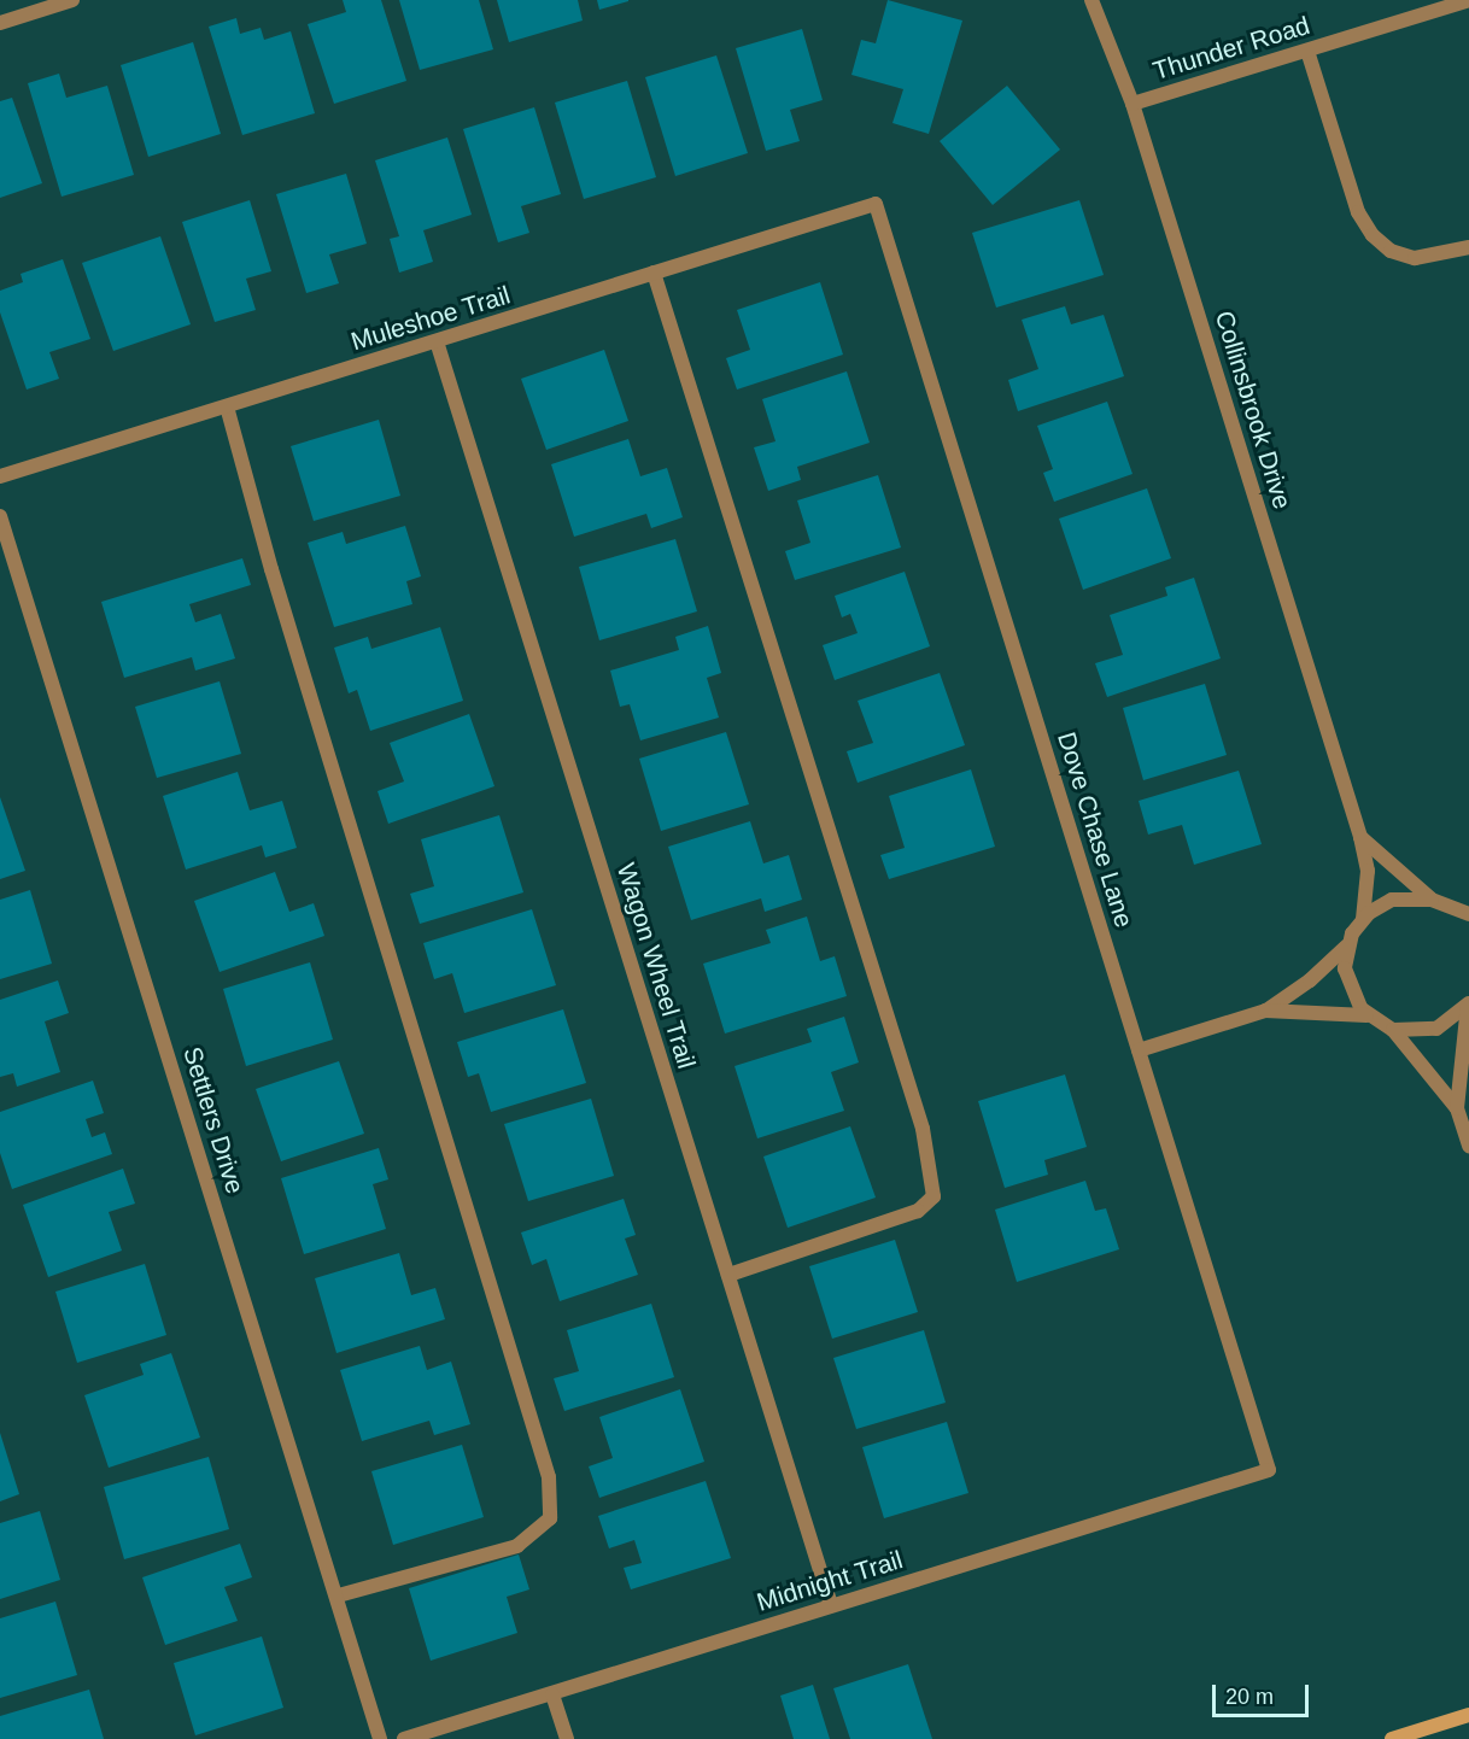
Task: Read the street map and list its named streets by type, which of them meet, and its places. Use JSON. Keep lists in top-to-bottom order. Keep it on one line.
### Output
{"streets":{"street":["Thunder Road","Muleshoe Trail","Collinsbrook Drive","Dove Chase Lane","Wagon Wheel Trail","Settlers Drive","Midnight Trail"]},"crossings":[["Thunder Road","Collinsbrook Drive"],["Muleshoe Trail","Dove Chase Lane"],["Muleshoe Trail","Wagon Wheel Trail"],["Dove Chase Lane","Midnight Trail"],["Wagon Wheel Trail","Midnight Trail"]],"scale_bar":"20 m"}
